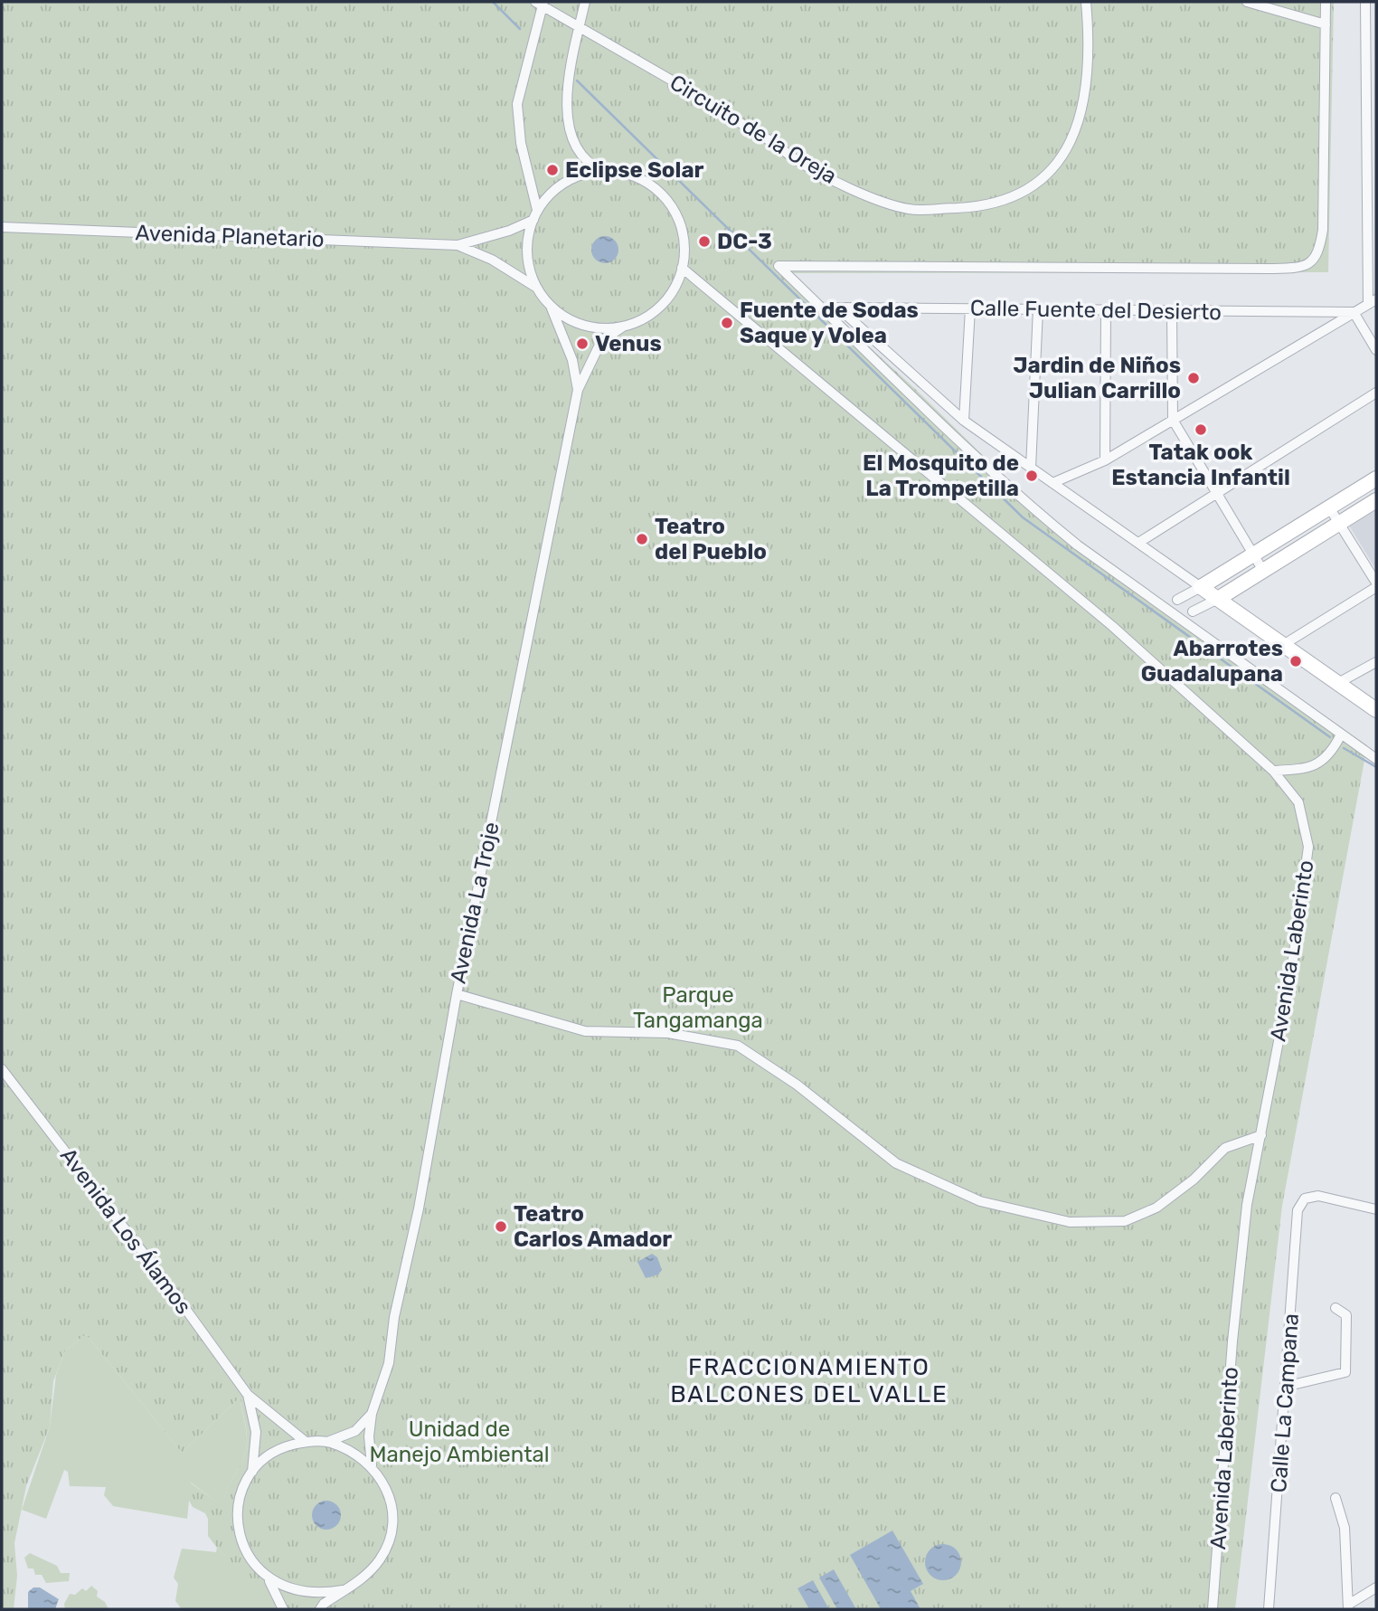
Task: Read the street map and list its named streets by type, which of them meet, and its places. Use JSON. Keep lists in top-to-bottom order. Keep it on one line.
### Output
{"streets":{"street":["Circuito de la Oreja","Avenida Planetario","Calle Fuente del Desierto","Avenida La Troje","Avenida Laberinto","Avenida Los Álamos","Calle La Campana"]},"crossings":[["Avenida Planetario","Avenida La Troje"],["Avenida Planetario","Avenida Laberinto"],["Avenida La Troje","Avenida Laberinto"],["Avenida La Troje","Avenida Los Álamos"]],"districts":["FRACCIONAMIENTO BALCONES DEL VALLE"],"parks":["Parque Tangamanga","Unidad de Manejo Ambiental"],"places":["Eclipse Solar","DC-3","Fuente de Sodas Saque y Volea","Venus","Jardin de Niños Julian Carrillo","Tatak ook Estancia Infantil","El Mosquito de La Trompetilla","Teatro del Pueblo","Abarrotes Guadalupana","Teatro Carlos Amador"]}
